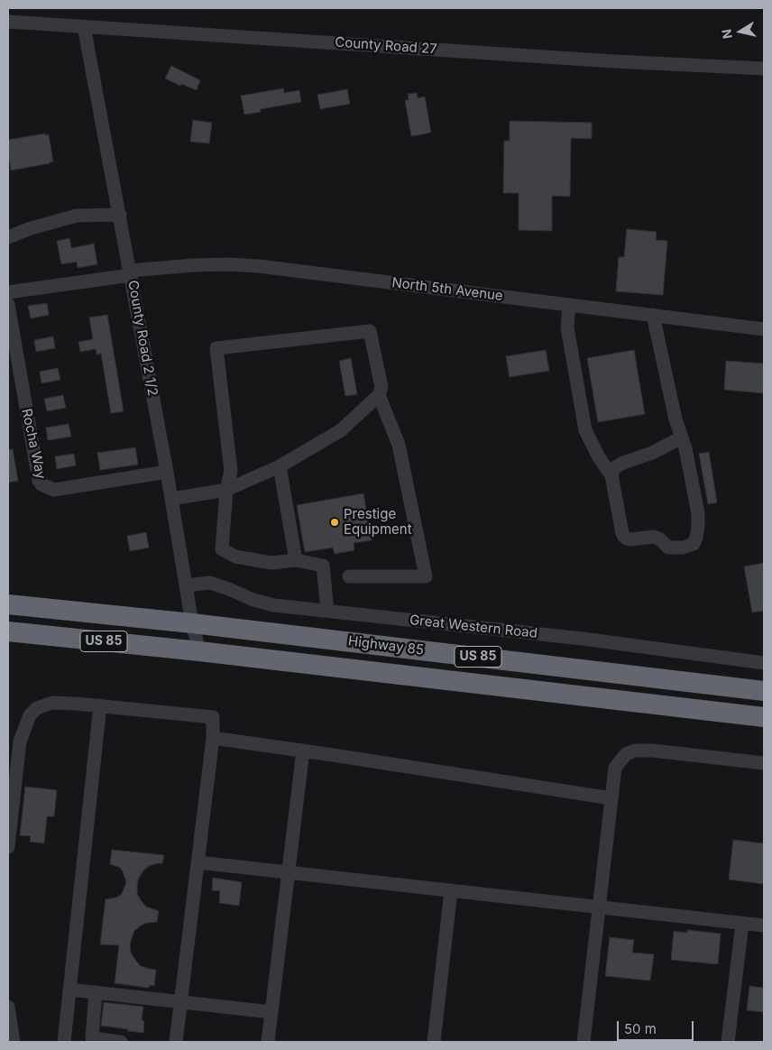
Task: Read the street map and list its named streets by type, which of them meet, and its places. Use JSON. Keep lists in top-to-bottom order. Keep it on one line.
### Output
{"streets":{"highway":["US 85","Highway 85"],"street":["County Road 27","North 5th Avenue","County Road 2 1/2","Rocha Way","Great Western Road"]},"crossings":[["County Road 27","County Road 2 1/2"],["North 5th Avenue","County Road 2 1/2"],["County Road 2 1/2","Rocha Way"],["County Road 2 1/2","Great Western Road"],["County Road 2 1/2","Highway 85"]],"places":["Prestige Equipment"],"scale_bar":"50 m","north":"left"}
